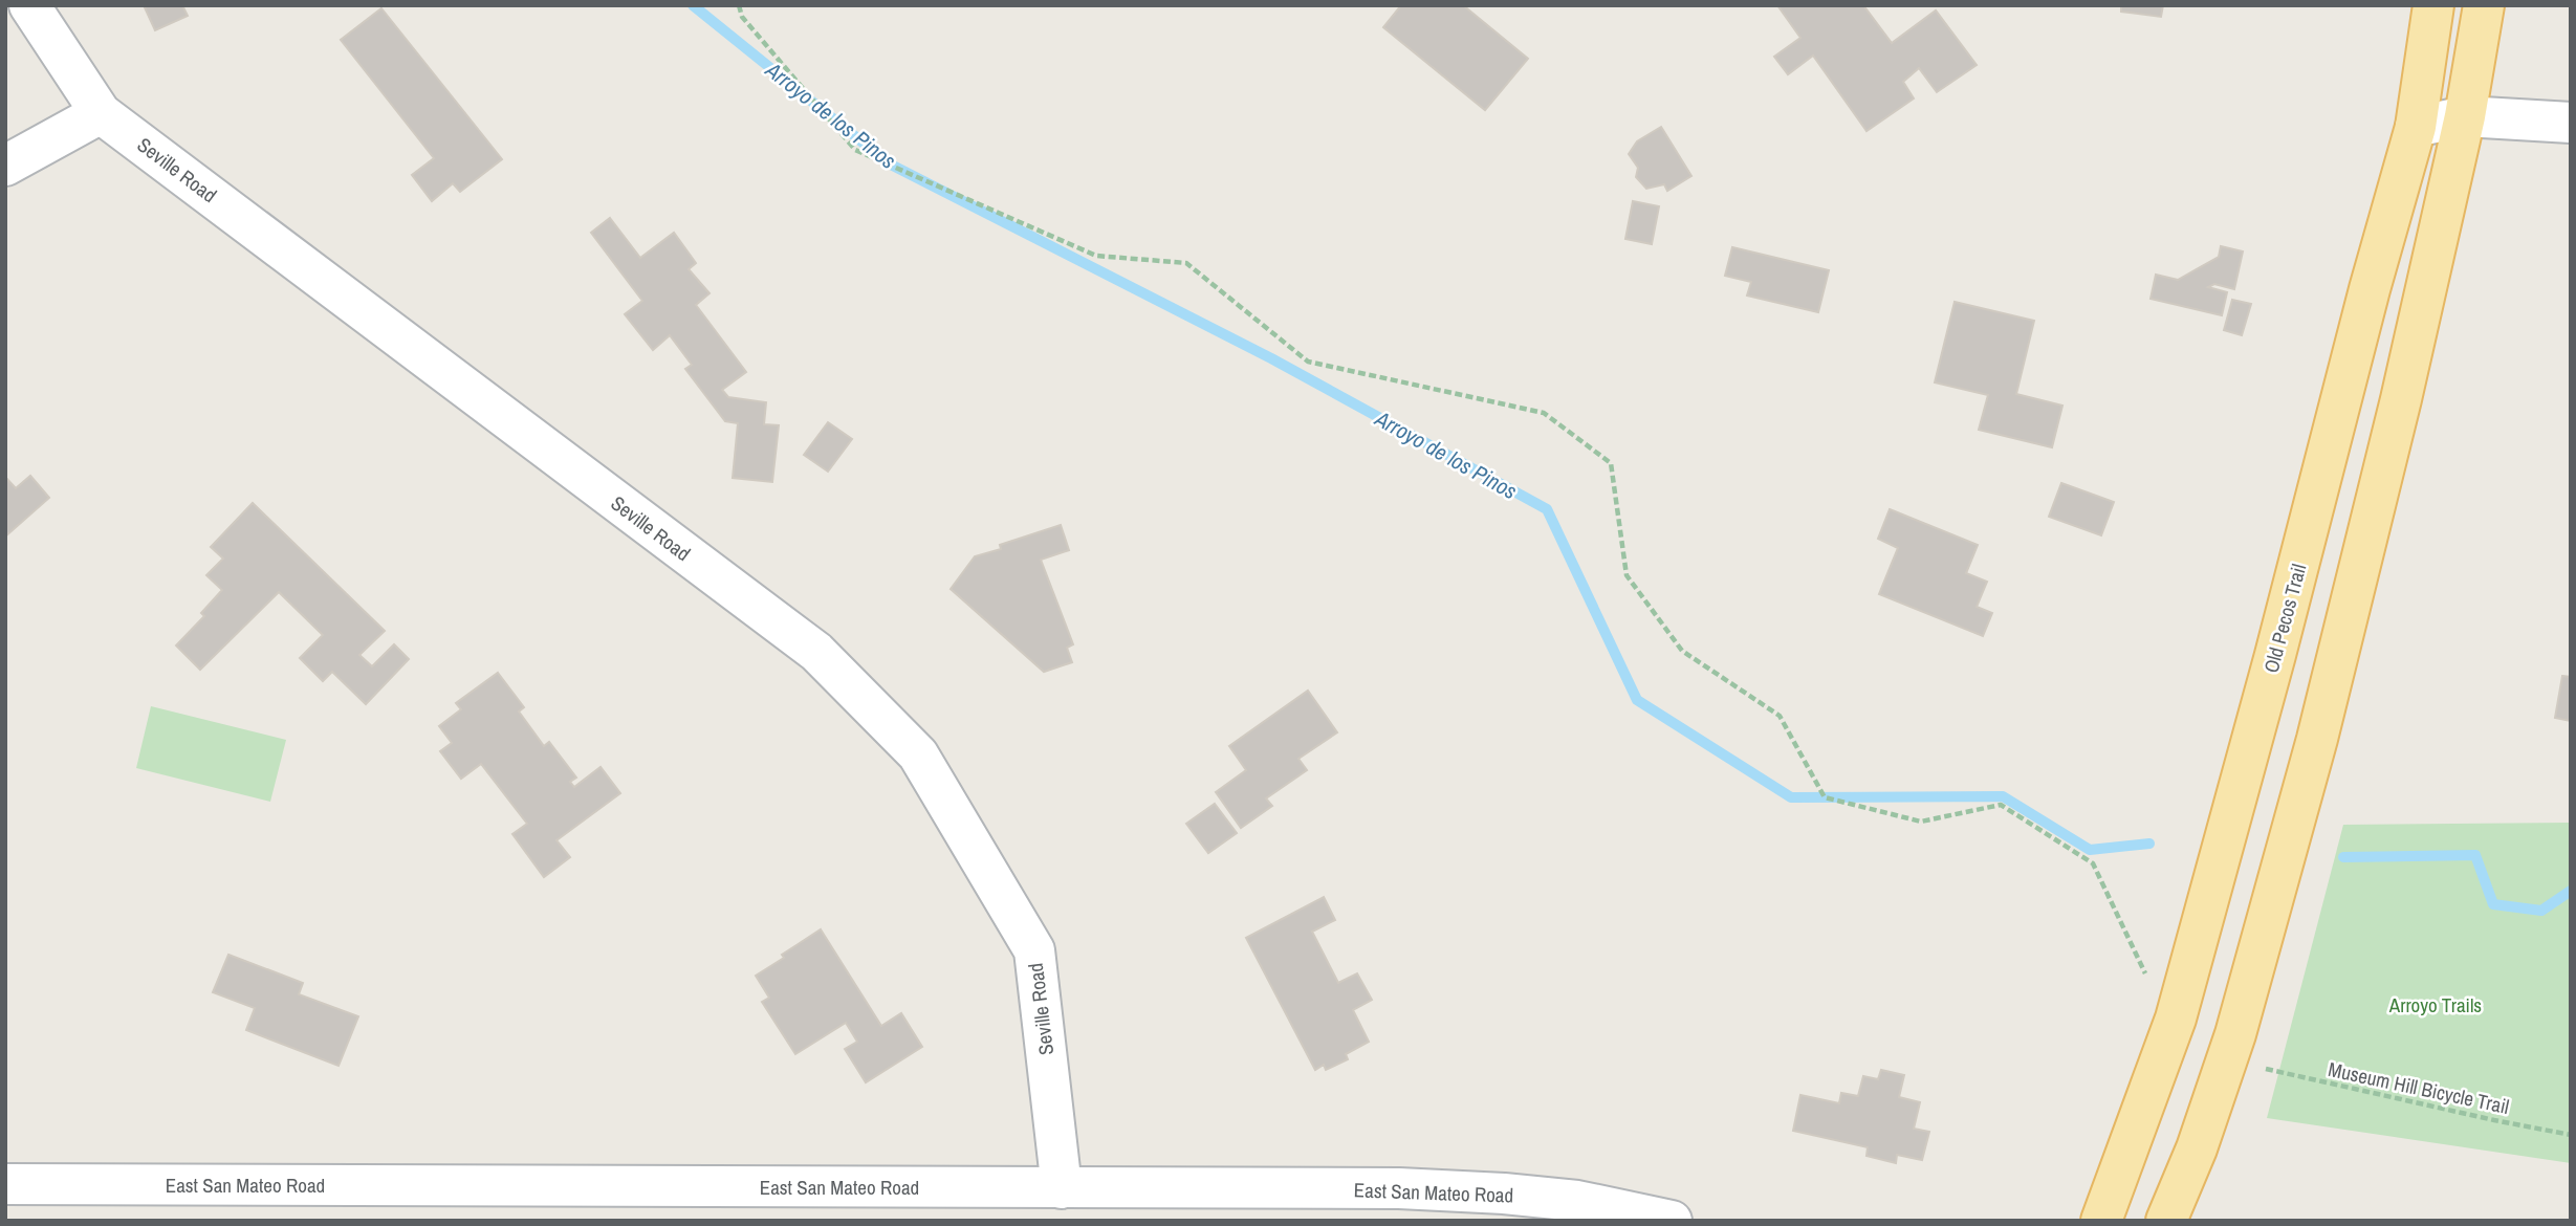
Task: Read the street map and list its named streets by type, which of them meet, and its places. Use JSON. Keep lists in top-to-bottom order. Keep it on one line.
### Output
{"streets":{"main road":["Old Pecos Trail"],"street":["Seville Road","East San Mateo Road"],"path":["Museum Hill Bicycle Trail"]},"crossings":[["Seville Road","East San Mateo Road"]],"water":["Arroyo de los Pinos"],"parks":["Arroyo Trails"]}
